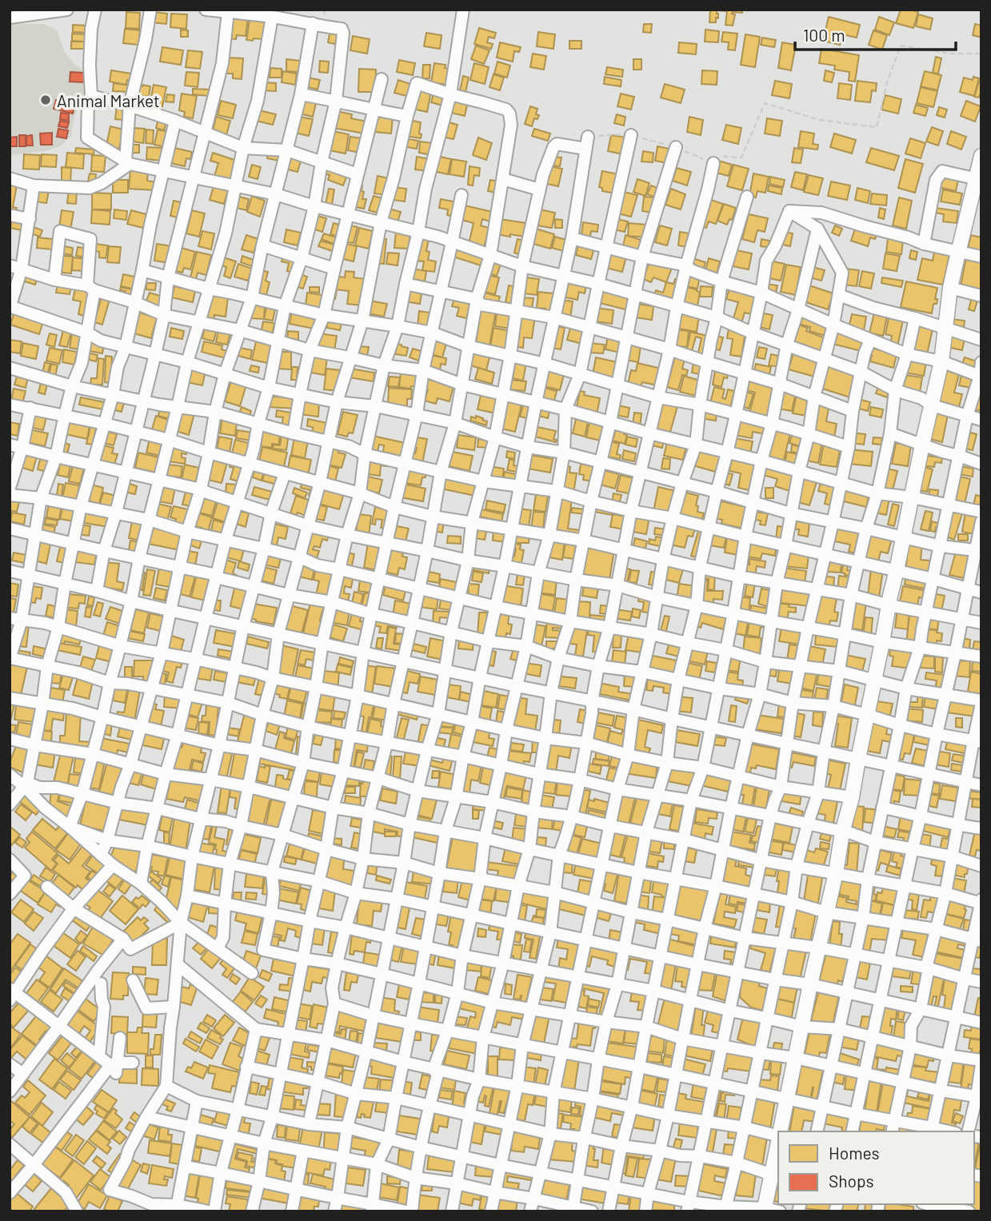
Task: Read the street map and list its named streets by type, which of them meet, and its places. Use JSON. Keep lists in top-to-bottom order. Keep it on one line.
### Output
{"places":["Animal Market"],"legend":["Homes","Shops"],"scale_bar":"100 m"}
